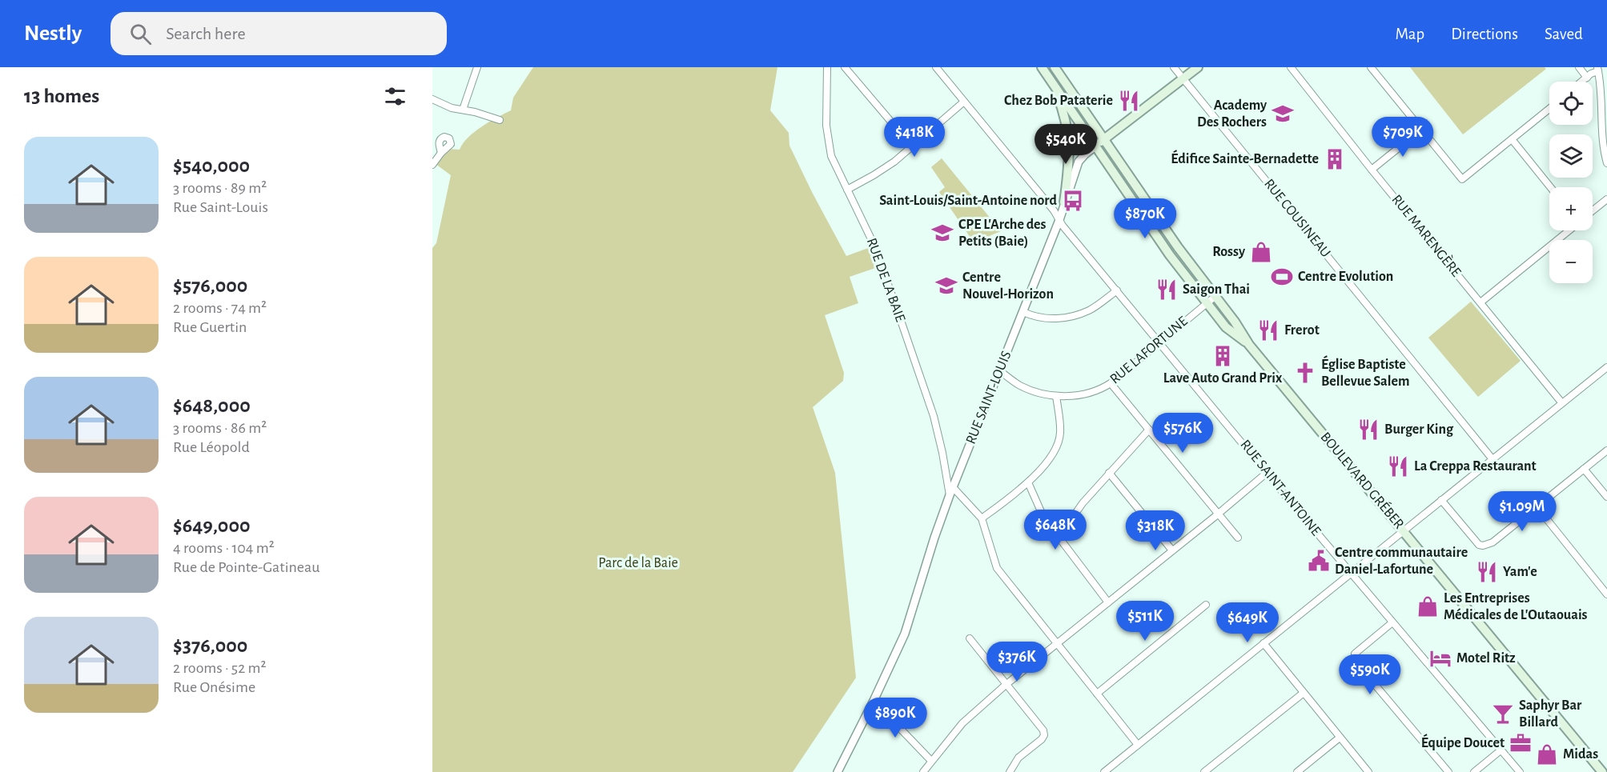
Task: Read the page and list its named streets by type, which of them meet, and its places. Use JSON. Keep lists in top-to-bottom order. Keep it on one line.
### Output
{"streets":{"main road":["RUE SAINT-LOUIS","BOULEVARD GRÉBER"],"street":["RUE COUSINEAU","RUE MARENGÈRE","RUE DE LA BAIE","RUE LAFORTUNE","RUE SAINT-ANTOINE"]},"crossings":[["RUE COUSINEAU","RUE SAINT-LOUIS"],["RUE DE LA BAIE","RUE SAINT-LOUIS"],["RUE LAFORTUNE","RUE SAINT-LOUIS"],["RUE LAFORTUNE","BOULEVARD GRÉBER"],["RUE LAFORTUNE","RUE SAINT-ANTOINE"],["RUE SAINT-LOUIS","BOULEVARD GRÉBER"],["RUE SAINT-LOUIS","RUE SAINT-ANTOINE"]],"parks":["Parc de la Baie"],"places":{"restaurant":["Chez Bob Pataterie","Saigon Thai","Frerot","Burger King","La Creppa Restaurant","Yam'e"],"school or university":["Academy Des Rochers","CPE L'Arche des Petits (Baie)","Centre Nouvel-Horizon"],"building":["Édifice Sainte-Bernadette","Lave Auto Grand Prix"],"bus stop":["Saint-Louis/Saint-Antoine nord"],"shop":["Rossy","Les Entreprises Médicales de L'Outaouais","Midas"],"sports":["Centre Evolution"],"church":["Église Baptiste Bellevue Salem"],"public building":["Centre communautaire Daniel-Lafortune"],"hotel":["Motel Ritz"],"bar":["Saphyr Bar Billard"],"office":["Équipe Doucet"]},"page":{"header":"Nestly","search":"Search here","nav":["Map","Directions","Saved"],"heading":"13 homes","map_buttons":["+","−"],"price":["$418K","$709K","$540K","$870K","$576K","$1.09M","$648K","$318K","$511K","$649K","$376K","$590K","$890K"],"list":[{"name":"$540,000","note":"3 rooms · 89 m² · Rue Saint-Louis"},{"name":"$576,000","note":"2 rooms · 74 m² · Rue Guertin"},{"name":"$648,000","note":"3 rooms · 86 m² · Rue Léopold"},{"name":"$649,000","note":"4 rooms · 104 m² · Rue de Pointe-Gatineau"},{"name":"$376,000","note":"2 rooms · 52 m² · Rue Onésime"}]}}
